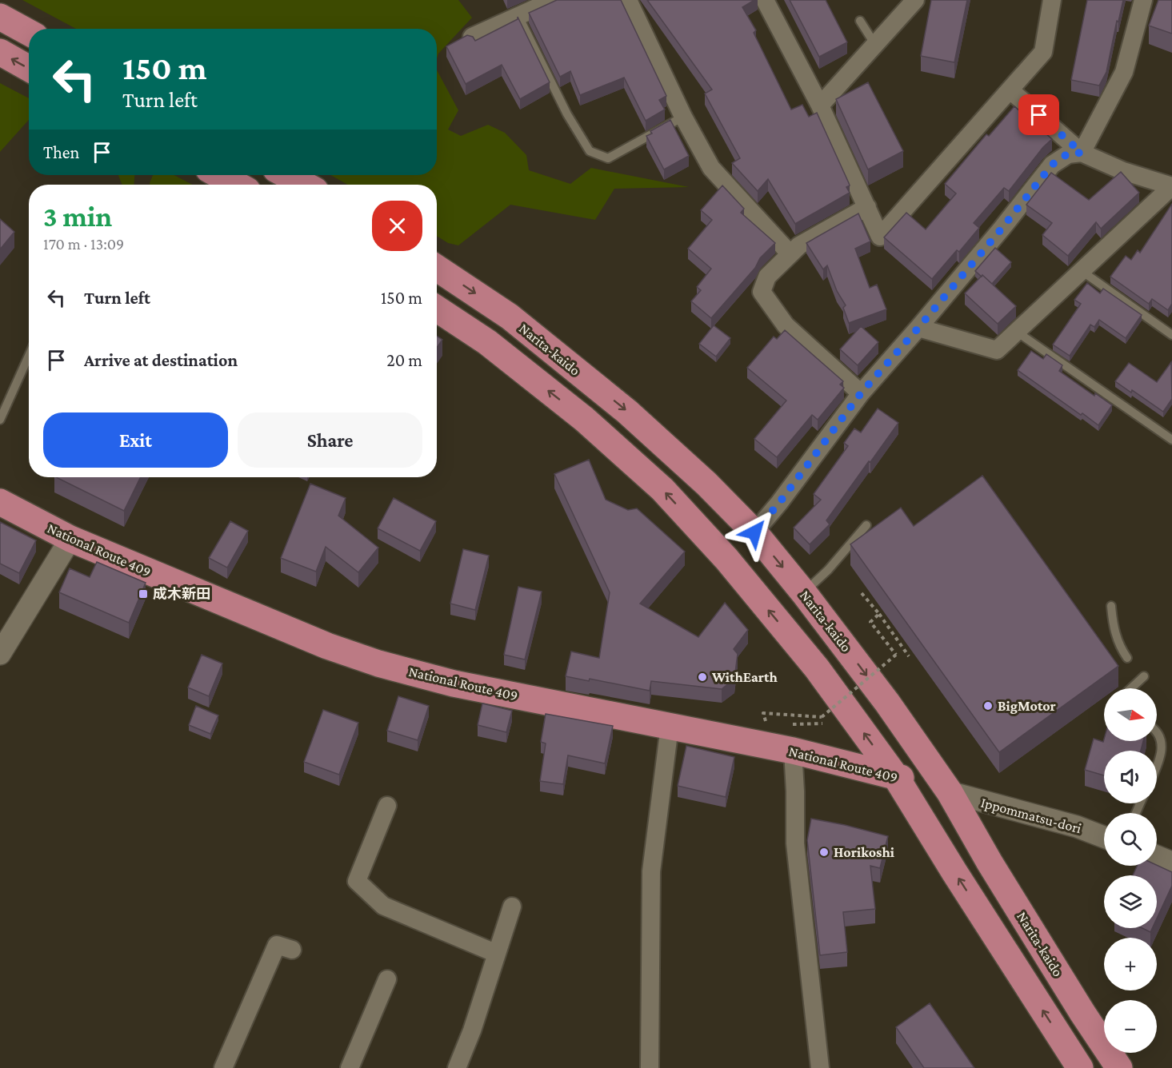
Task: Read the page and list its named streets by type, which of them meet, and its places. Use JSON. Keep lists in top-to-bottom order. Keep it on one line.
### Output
{"streets":{"highway":["Narita-kaido","National Route 409"],"street":["Ippommatsu-dori"]},"crossings":[["Narita-kaido","National Route 409"],["Narita-kaido","Ippommatsu-dori"],["National Route 409","Ippommatsu-dori"]],"places":{"transit":["成木新田"],"other":["WithEarth","BigMotor","Horikoshi"]},"north":"right","page":{"turn":["150 m","Turn left"],"then":"Then","heading":["3 min","170 m · 13:09"],"list":[{"name":"Turn left","value":"150 m"},{"name":"Arrive at destination","value":"20 m"}],"buttons":["Exit","Share"],"map_buttons":["+","−"]}}
